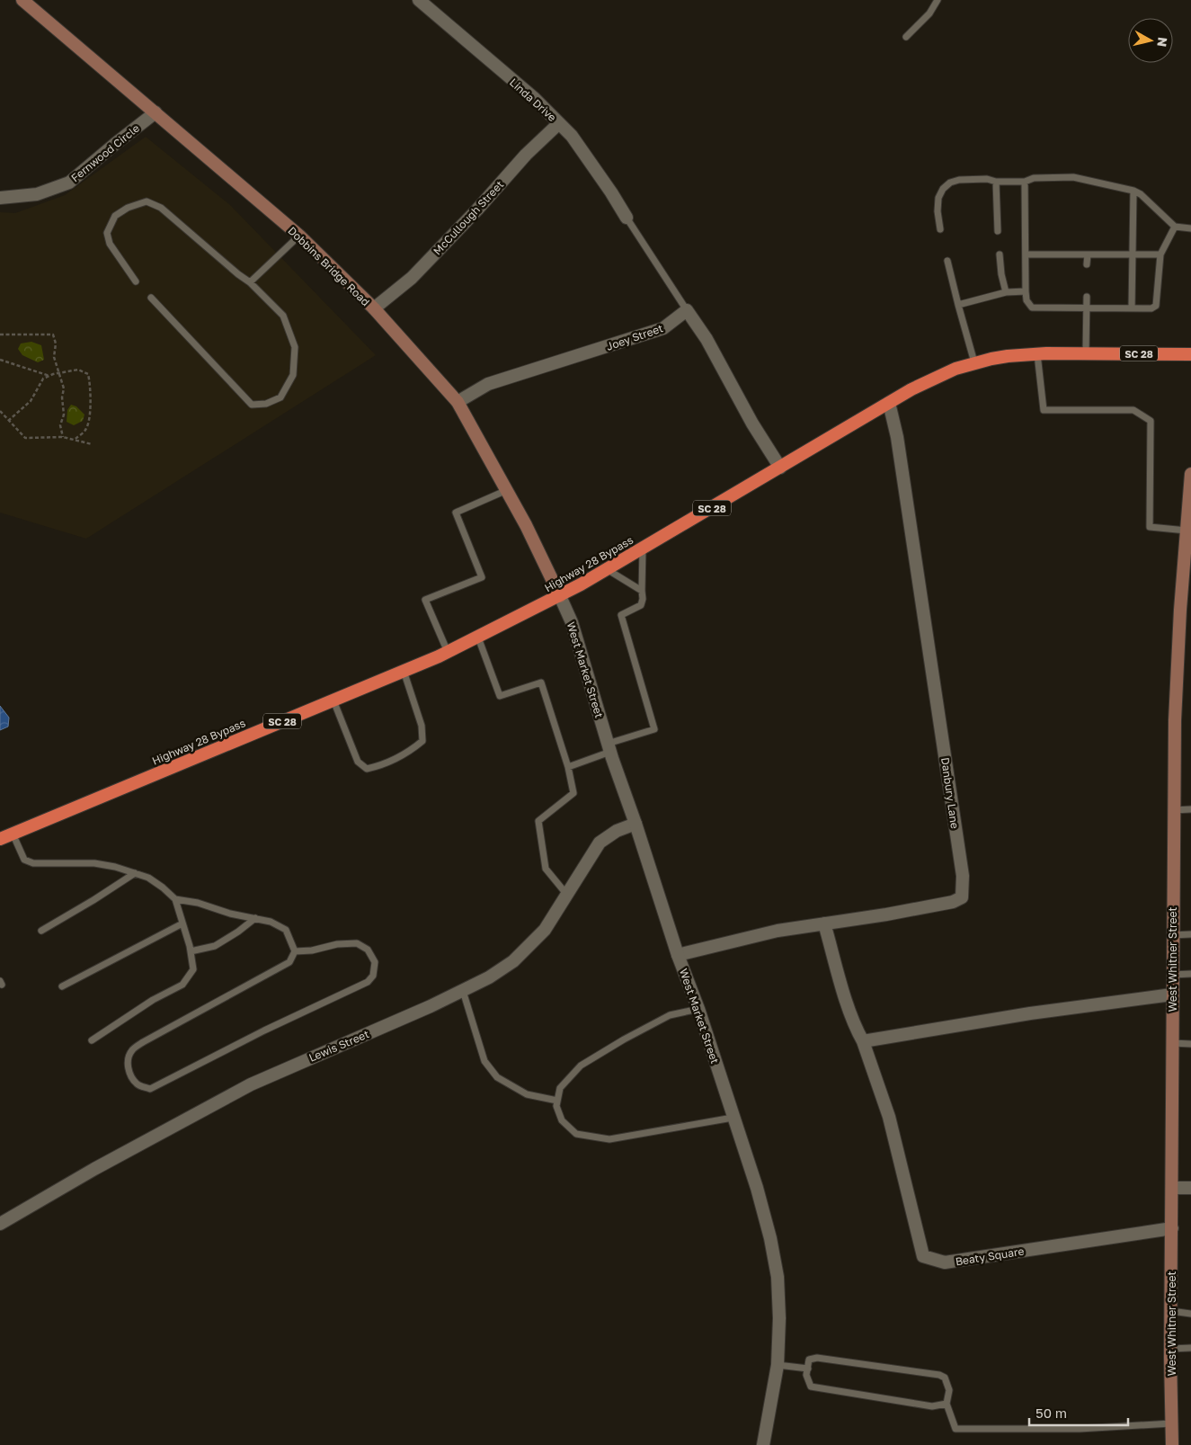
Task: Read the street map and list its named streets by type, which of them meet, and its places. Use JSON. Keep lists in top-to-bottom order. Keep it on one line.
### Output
{"streets":{"highway":["SC 28","Highway 28 Bypass"],"main road":["Dobbins Bridge Road","West Whitner Street"],"street":["Linda Drive","Fernwood Circle","McCullough Street","Joey Street","West Market Street","Danbury Lane","Lewis Street","Beaty Square"]},"crossings":[["Linda Drive","McCullough Street"],["Fernwood Circle","Dobbins Bridge Road"],["McCullough Street","Dobbins Bridge Road"],["Dobbins Bridge Road","Joey Street"],["Dobbins Bridge Road","Highway 28 Bypass"],["Dobbins Bridge Road","West Market Street"],["Highway 28 Bypass","West Market Street"],["Highway 28 Bypass","Danbury Lane"],["West Market Street","Danbury Lane"],["West Market Street","Lewis Street"],["Danbury Lane","Beaty Square"],["West Whitner Street","Beaty Square"]],"scale_bar":"50 m","north":"right"}
